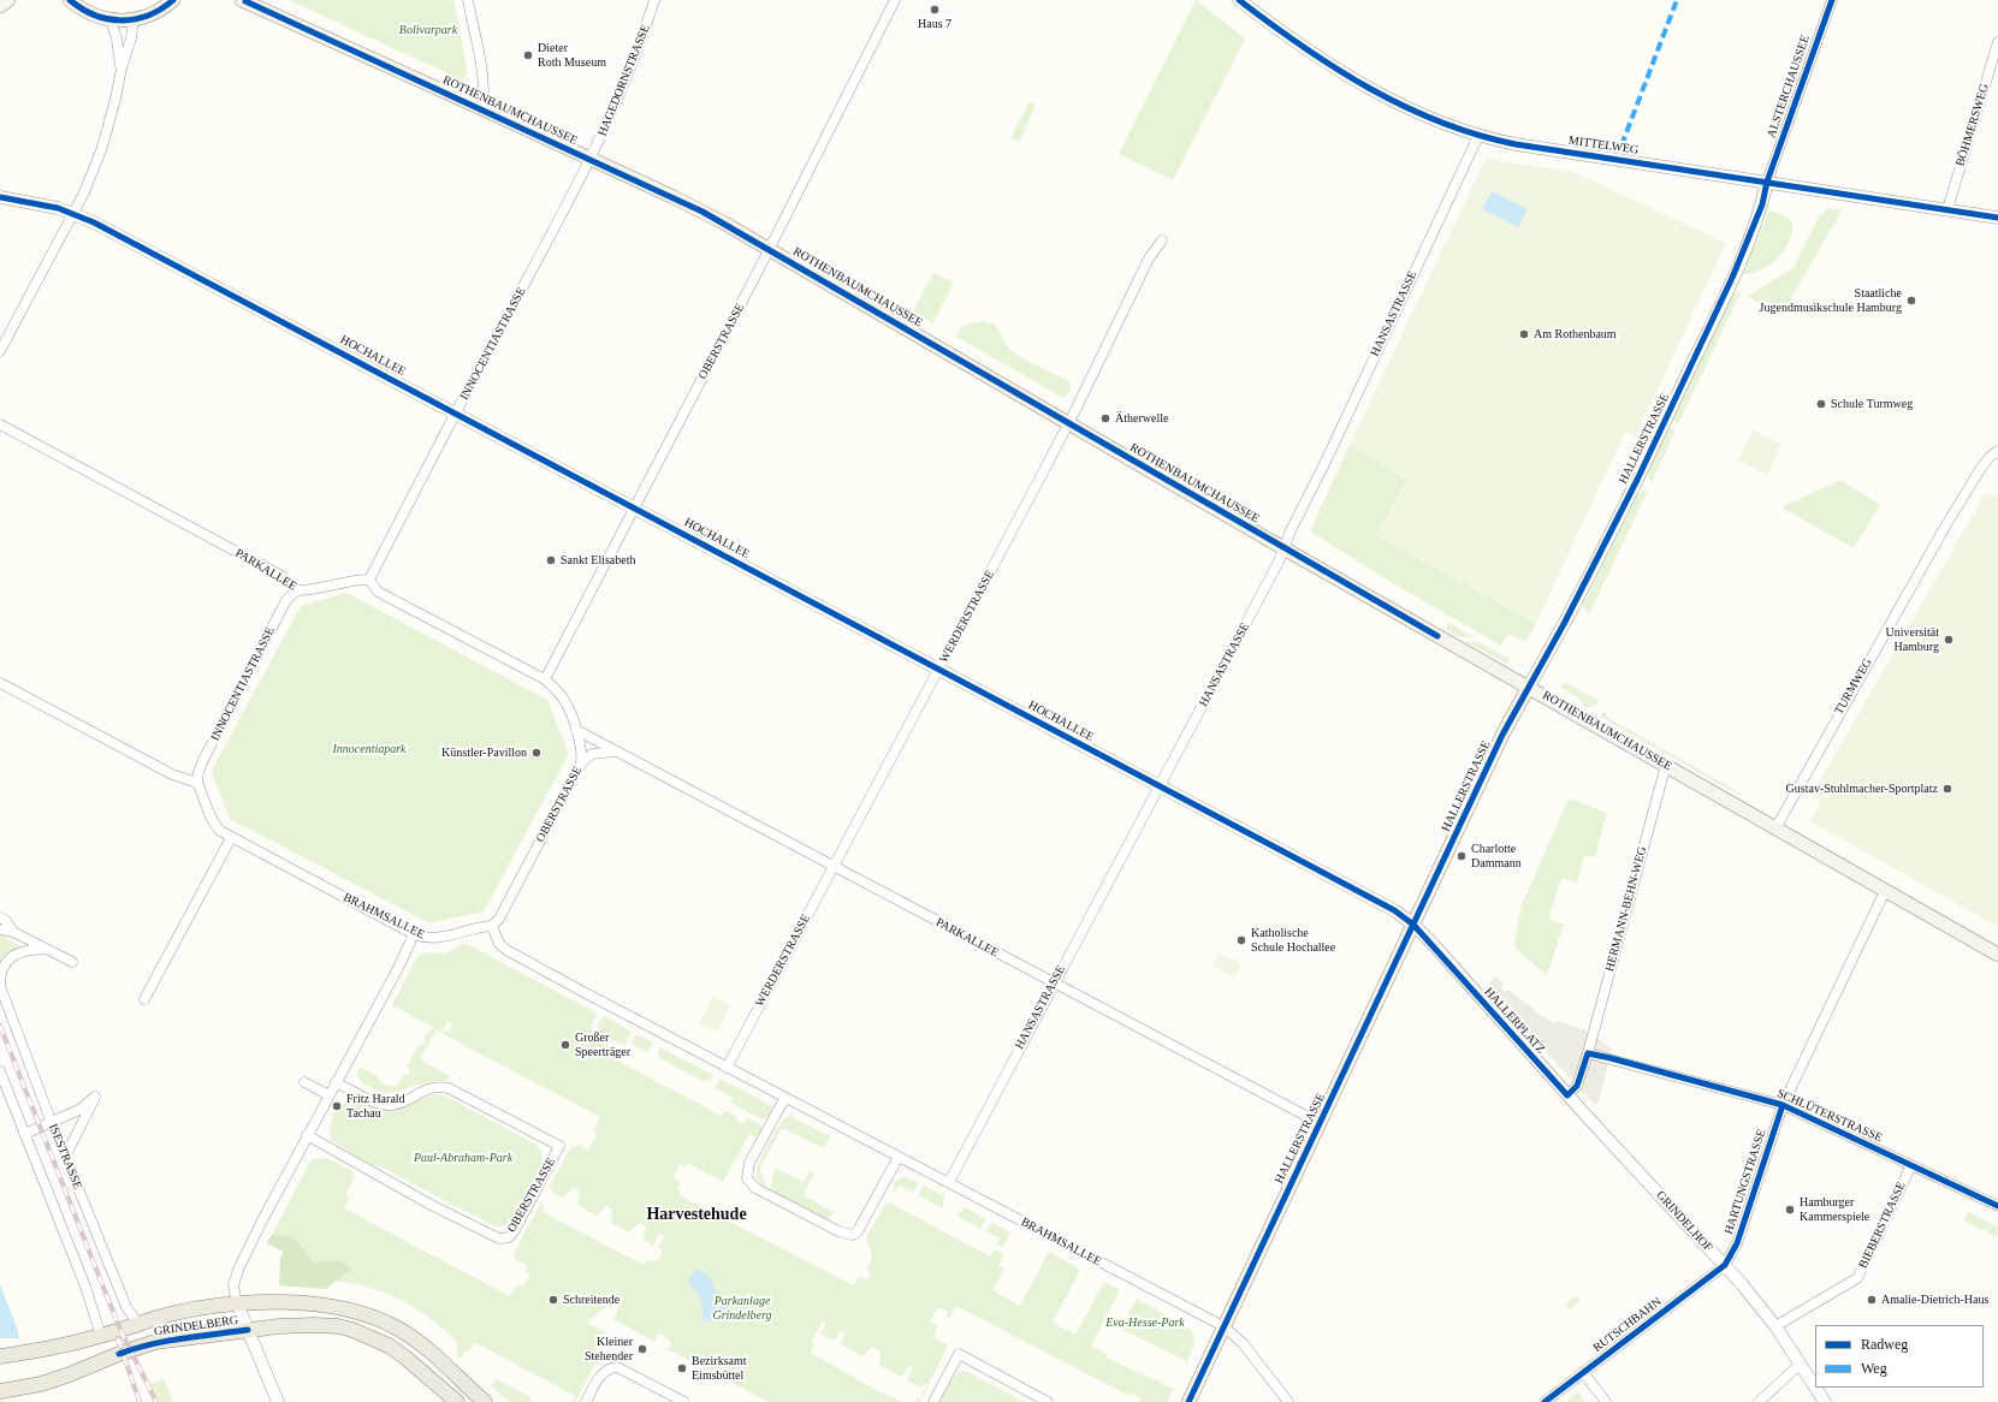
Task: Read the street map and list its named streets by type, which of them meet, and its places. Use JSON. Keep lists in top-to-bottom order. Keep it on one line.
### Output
{"streets":{"main road":["ROTHENBAUMCHAUSSEE","HALLERSTRASSE","GRINDELBERG"],"street":["HAGEDORNSTRASSE","ALSTERCHAUSSEE","BÖHMERSWEG","MITTELWEG","HANSASTRASSE","OBERSTRASSE","INNOCENTIASTRASSE","HOCHALLEE","PARKALLEE","WERDERSTRASSE","TURMWEG","HERMANN-BEHN-WEG","BRAHMSALLEE","HALLERPLATZ","SCHLÜTERSTRASSE","ISESTRASSE","HARTUNGSTRASSE","GRINDELHOF","BIEBERSTRASSE","RUTSCHBAHN"]},"crossings":[["HAGEDORNSTRASSE","ROTHENBAUMCHAUSSEE"],["HAGEDORNSTRASSE","INNOCENTIASTRASSE"],["ALSTERCHAUSSEE","MITTELWEG"],["ALSTERCHAUSSEE","HALLERSTRASSE"],["ROTHENBAUMCHAUSSEE","HANSASTRASSE"],["ROTHENBAUMCHAUSSEE","OBERSTRASSE"],["ROTHENBAUMCHAUSSEE","INNOCENTIASTRASSE"],["ROTHENBAUMCHAUSSEE","HALLERSTRASSE"],["ROTHENBAUMCHAUSSEE","WERDERSTRASSE"],["ROTHENBAUMCHAUSSEE","TURMWEG"],["ROTHENBAUMCHAUSSEE","HERMANN-BEHN-WEG"],["ROTHENBAUMCHAUSSEE","HARTUNGSTRASSE"],["BÖHMERSWEG","MITTELWEG"],["MITTELWEG","HANSASTRASSE"],["MITTELWEG","HALLERSTRASSE"],["HANSASTRASSE","HOCHALLEE"],["HANSASTRASSE","PARKALLEE"],["HANSASTRASSE","BRAHMSALLEE"],["OBERSTRASSE","HOCHALLEE"],["OBERSTRASSE","PARKALLEE"],["OBERSTRASSE","BRAHMSALLEE"],["INNOCENTIASTRASSE","HOCHALLEE"],["INNOCENTIASTRASSE","PARKALLEE"],["INNOCENTIASTRASSE","BRAHMSALLEE"],["HOCHALLEE","HALLERSTRASSE"],["HOCHALLEE","WERDERSTRASSE"],["HOCHALLEE","HALLERPLATZ"],["HALLERSTRASSE","PARKALLEE"],["HALLERSTRASSE","BRAHMSALLEE"],["HALLERSTRASSE","HALLERPLATZ"],["PARKALLEE","WERDERSTRASSE"],["WERDERSTRASSE","BRAHMSALLEE"],["HERMANN-BEHN-WEG","SCHLÜTERSTRASSE"],["HALLERPLATZ","GRINDELHOF"],["SCHLÜTERSTRASSE","HARTUNGSTRASSE"],["SCHLÜTERSTRASSE","BIEBERSTRASSE"],["ISESTRASSE","GRINDELBERG"],["HARTUNGSTRASSE","GRINDELHOF"],["HARTUNGSTRASSE","RUTSCHBAHN"],["GRINDELHOF","BIEBERSTRASSE"],["GRINDELHOF","RUTSCHBAHN"]],"districts":["Harvestehude"],"parks":["Bolivarpark","Innocentiapark","Paul-Abraham-Park","Parkanlage Grindelberg","Eva-Hesse-Park"],"places":["Haus 7","Dieter Roth Museum","Staatliche Jugendmusikschule Hamburg","Am Rothenbaum","Schule Turmweg","Ätherwelle","Sankt Elisabeth","Universität Hamburg","Künstler-Pavillon","Gustav-Stuhlmacher-Sportplatz","Charlotte Dammann","Katholische Schule Hochallee","Großer Speerträger","Fritz Harald Tachau","Hamburger Kammerspiele","Schreitende","Amalie-Dietrich-Haus","Kleiner Stehender","Bezirksamt Eimsbüttel"],"legend":["Radweg","Weg"]}
